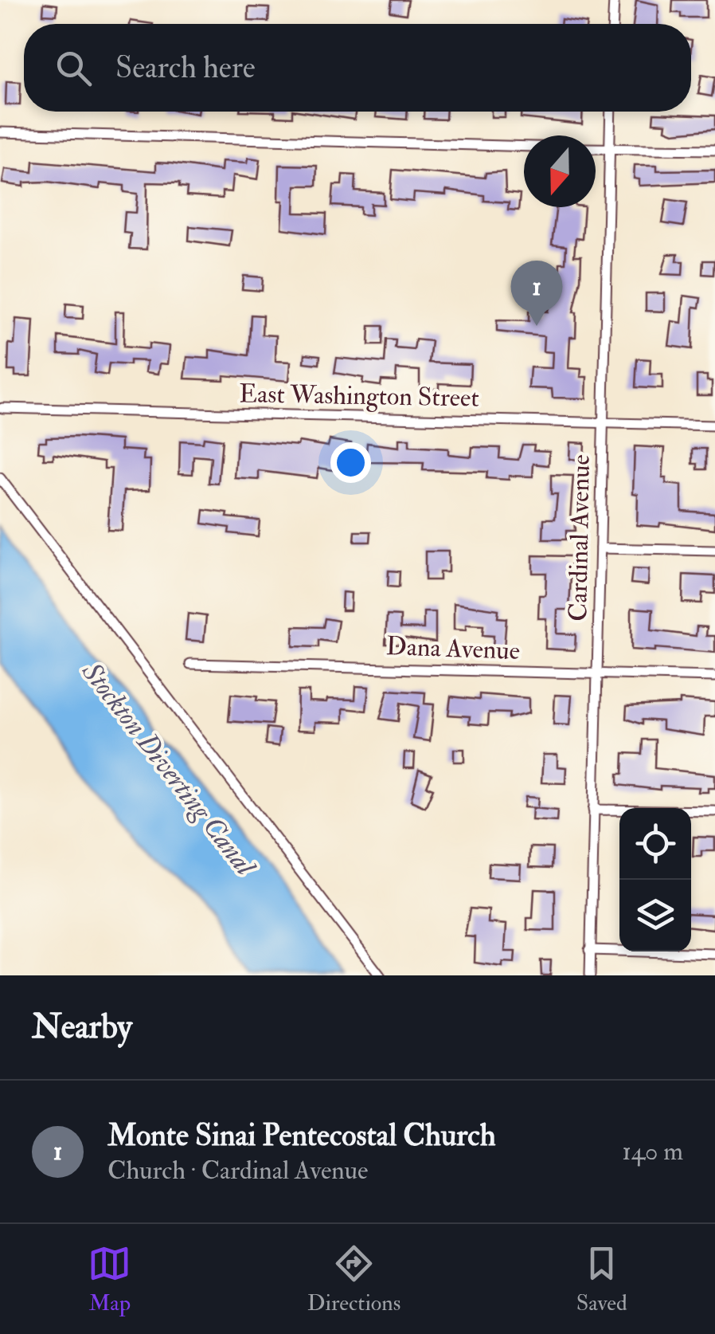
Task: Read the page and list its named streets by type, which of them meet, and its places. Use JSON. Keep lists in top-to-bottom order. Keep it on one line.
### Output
{"streets":{"street":["East Washington Street","Cardinal Avenue","Dana Avenue"]},"crossings":[["East Washington Street","Cardinal Avenue"],["Cardinal Avenue","Dana Avenue"]],"water":["Stockton Diverting Canal"],"north":"bottom","page":{"search":"Search here","pins":"1","heading":"Nearby","list":[{"mark":"1","name":"Monte Sinai Pentecostal Church","note":"Church · Cardinal Avenue","value":"140 m"}],"nav":["Map","Directions","Saved"]}}
